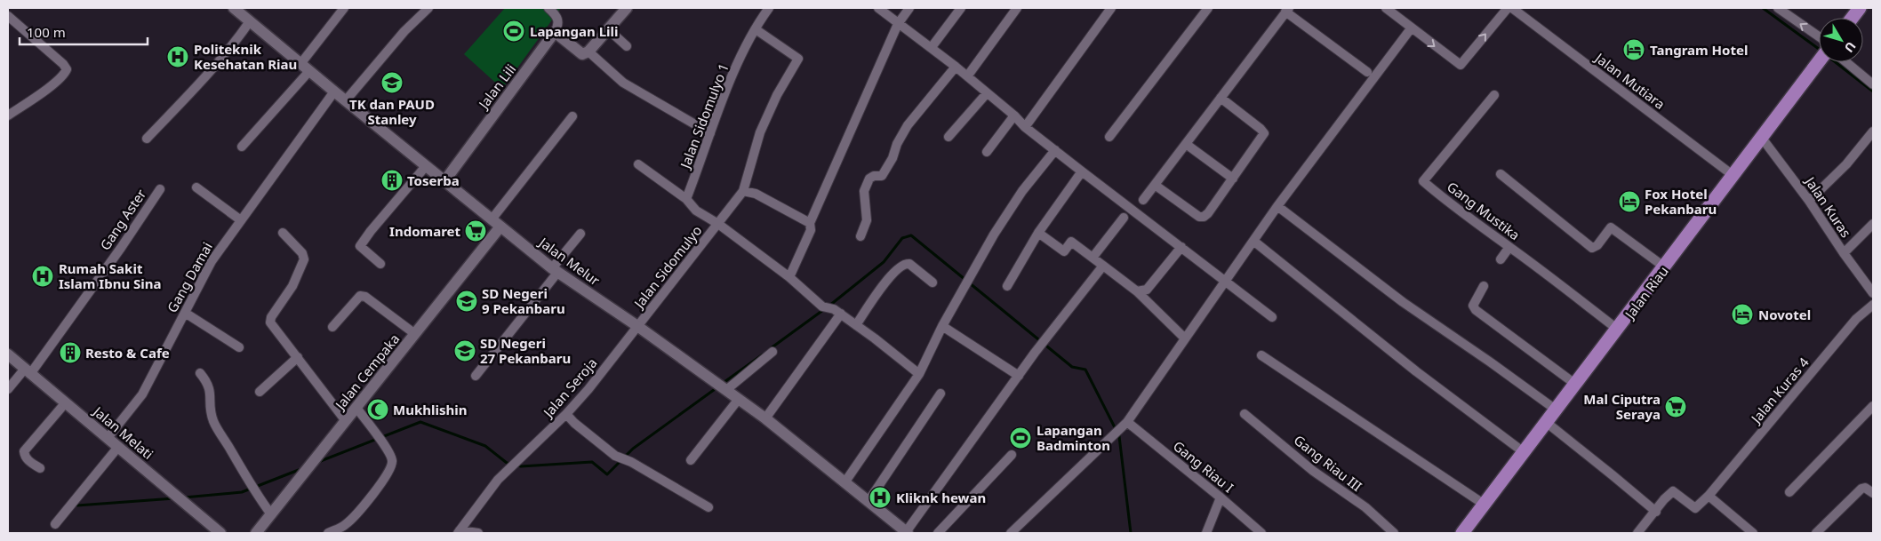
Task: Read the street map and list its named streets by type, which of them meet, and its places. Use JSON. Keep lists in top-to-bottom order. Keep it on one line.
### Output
{"streets":{"main road":["Jalan Riau"],"street":["Jalan Mutiara","Jalan Lili","Jalan Sidomulyo 1","Jalan Kuras","Gang Mustika","Gang Aster","Jalan Melur","Jalan Sidomulyo","Gang Damai","Jalan Cempaka","Jalan Seroja","Jalan Kuras 4","Jalan Melati","Gang Riau III","Gang Riau I"]},"crossings":[["Jalan Mutiara","Jalan Riau"],["Jalan Lili","Jalan Melur"],["Jalan Kuras","Jalan Riau"],["Gang Mustika","Jalan Riau"],["Gang Aster","Jalan Melati"],["Jalan Melur","Jalan Sidomulyo"],["Jalan Melur","Gang Damai"],["Jalan Melur","Jalan Cempaka"],["Jalan Melur","Jalan Seroja"],["Jalan Sidomulyo","Jalan Seroja"],["Gang Damai","Jalan Melati"]],"places":{"sports":["Lapangan Lili","Lapangan Badminton"],"hotel":["Tangram Hotel","Fox Hotel Pekanbaru","Novotel"],"hospital":["Politeknik Kesehatan Riau","Rumah Sakit Islam Ibnu Sina","Kliknk hewan"],"school or university":["TK dan PAUD Stanley","SD Negeri 9 Pekanbaru","SD Negeri 27 Pekanbaru"],"building":["Toserba","Resto & Cafe"],"supermarket":["Indomaret","Mal Ciputra Seraya"],"mosque":["Mukhlishin"]},"scale_bar":"100 m","north":"bottom right"}
